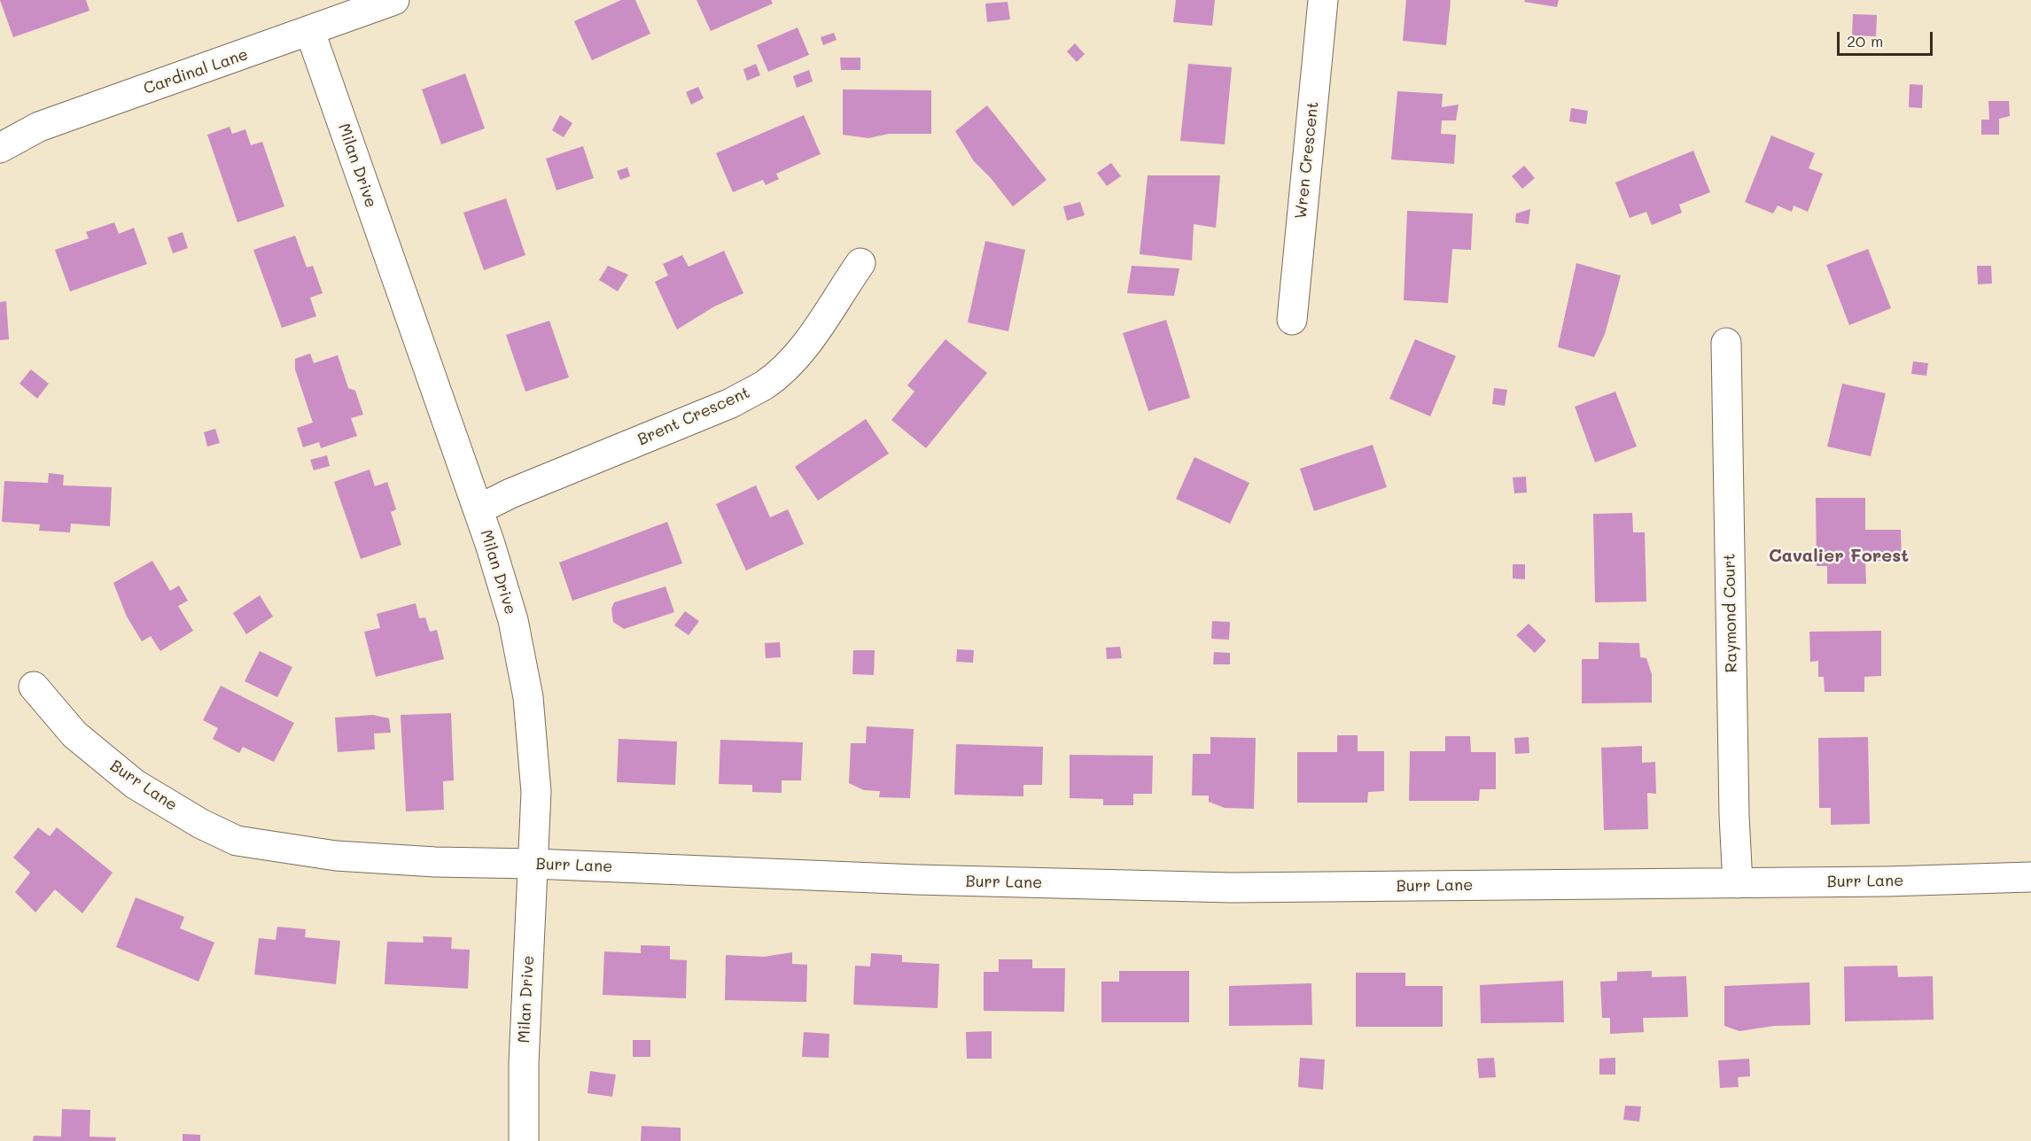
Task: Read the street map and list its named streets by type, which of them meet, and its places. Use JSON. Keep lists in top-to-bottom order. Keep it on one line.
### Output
{"streets":{"street":["Cardinal Lane","Wren Crescent","Milan Drive","Brent Crescent","Raymond Court","Burr Lane"]},"crossings":[["Cardinal Lane","Milan Drive"],["Milan Drive","Brent Crescent"],["Milan Drive","Burr Lane"],["Raymond Court","Burr Lane"]],"districts":["Cavalier Forest"],"scale_bar":"20 m"}
